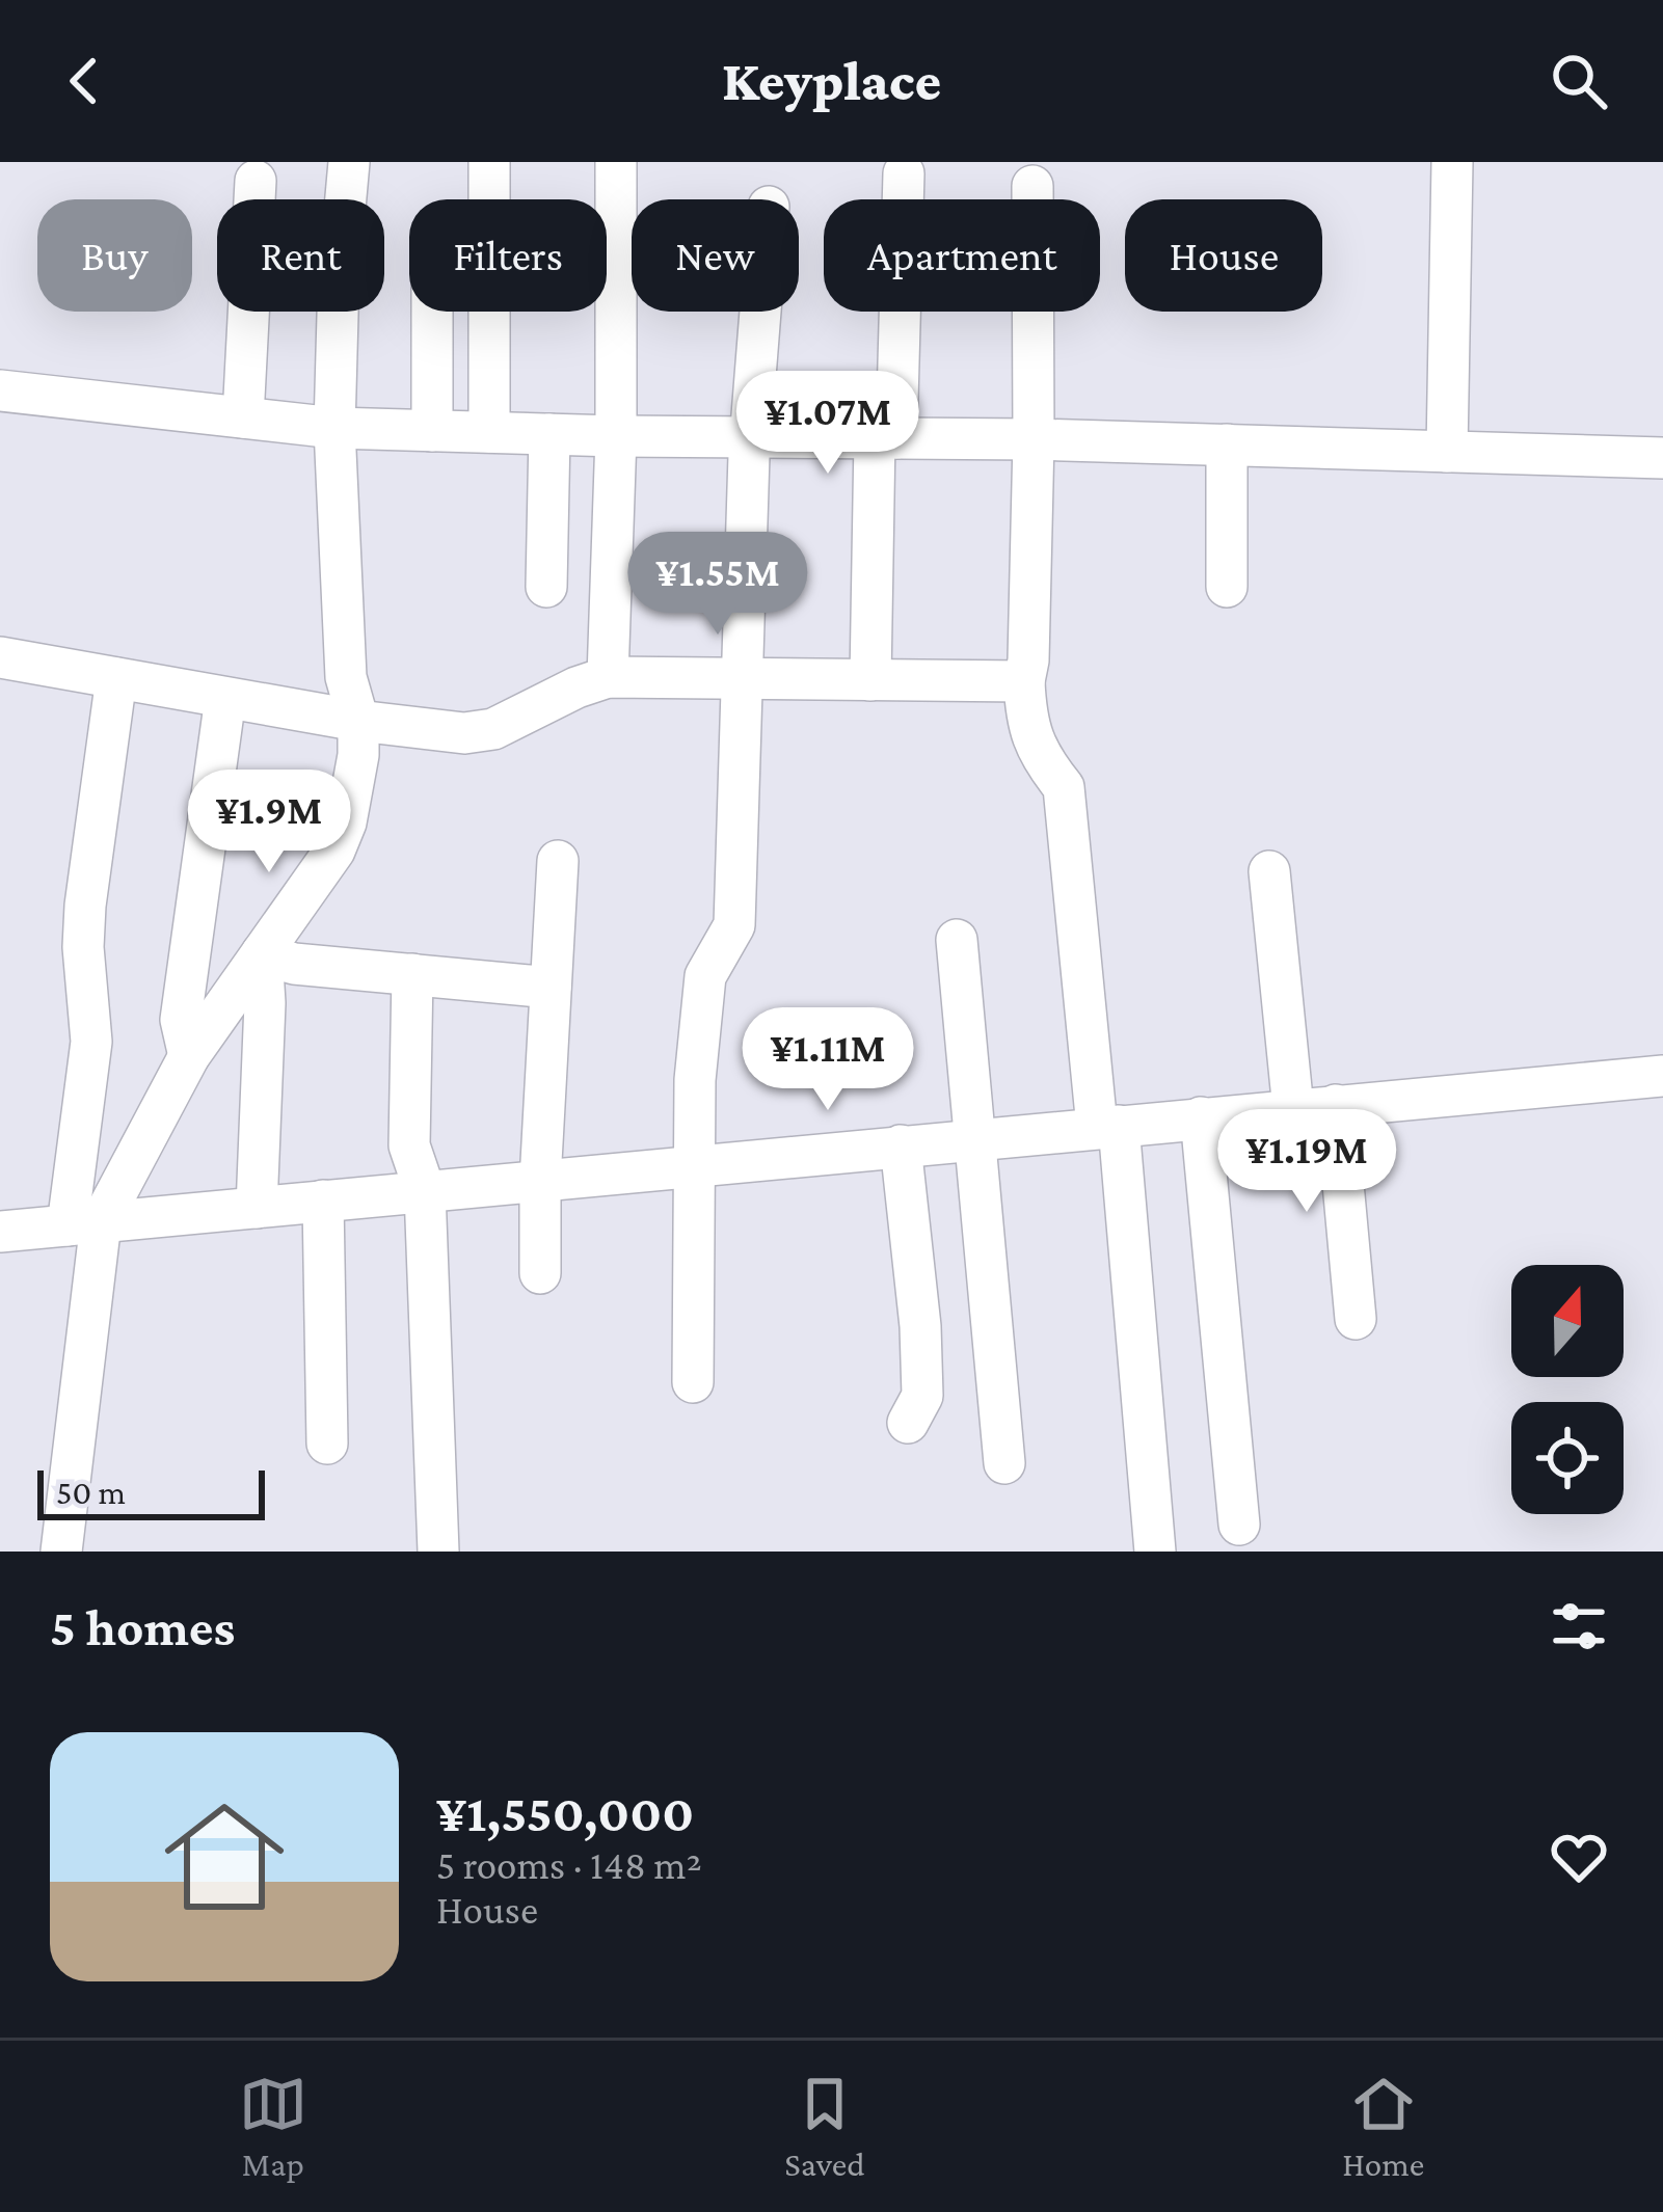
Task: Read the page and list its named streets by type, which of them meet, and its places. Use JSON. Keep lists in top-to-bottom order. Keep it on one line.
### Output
{"scale_bar":"50 m","north":"top","page":{"header":"Keyplace","chip":["Buy","Rent","Filters","New","Apartment","House"],"price":["¥1.07M","¥1.55M","¥1.9M","¥1.11M","¥1.19M"],"scale":"50 m","heading":"5 homes","list":[{"name":"¥1,550,000","note":"5 rooms · 148 m² · House"}],"tabs":["Map","Saved","Home"]}}
